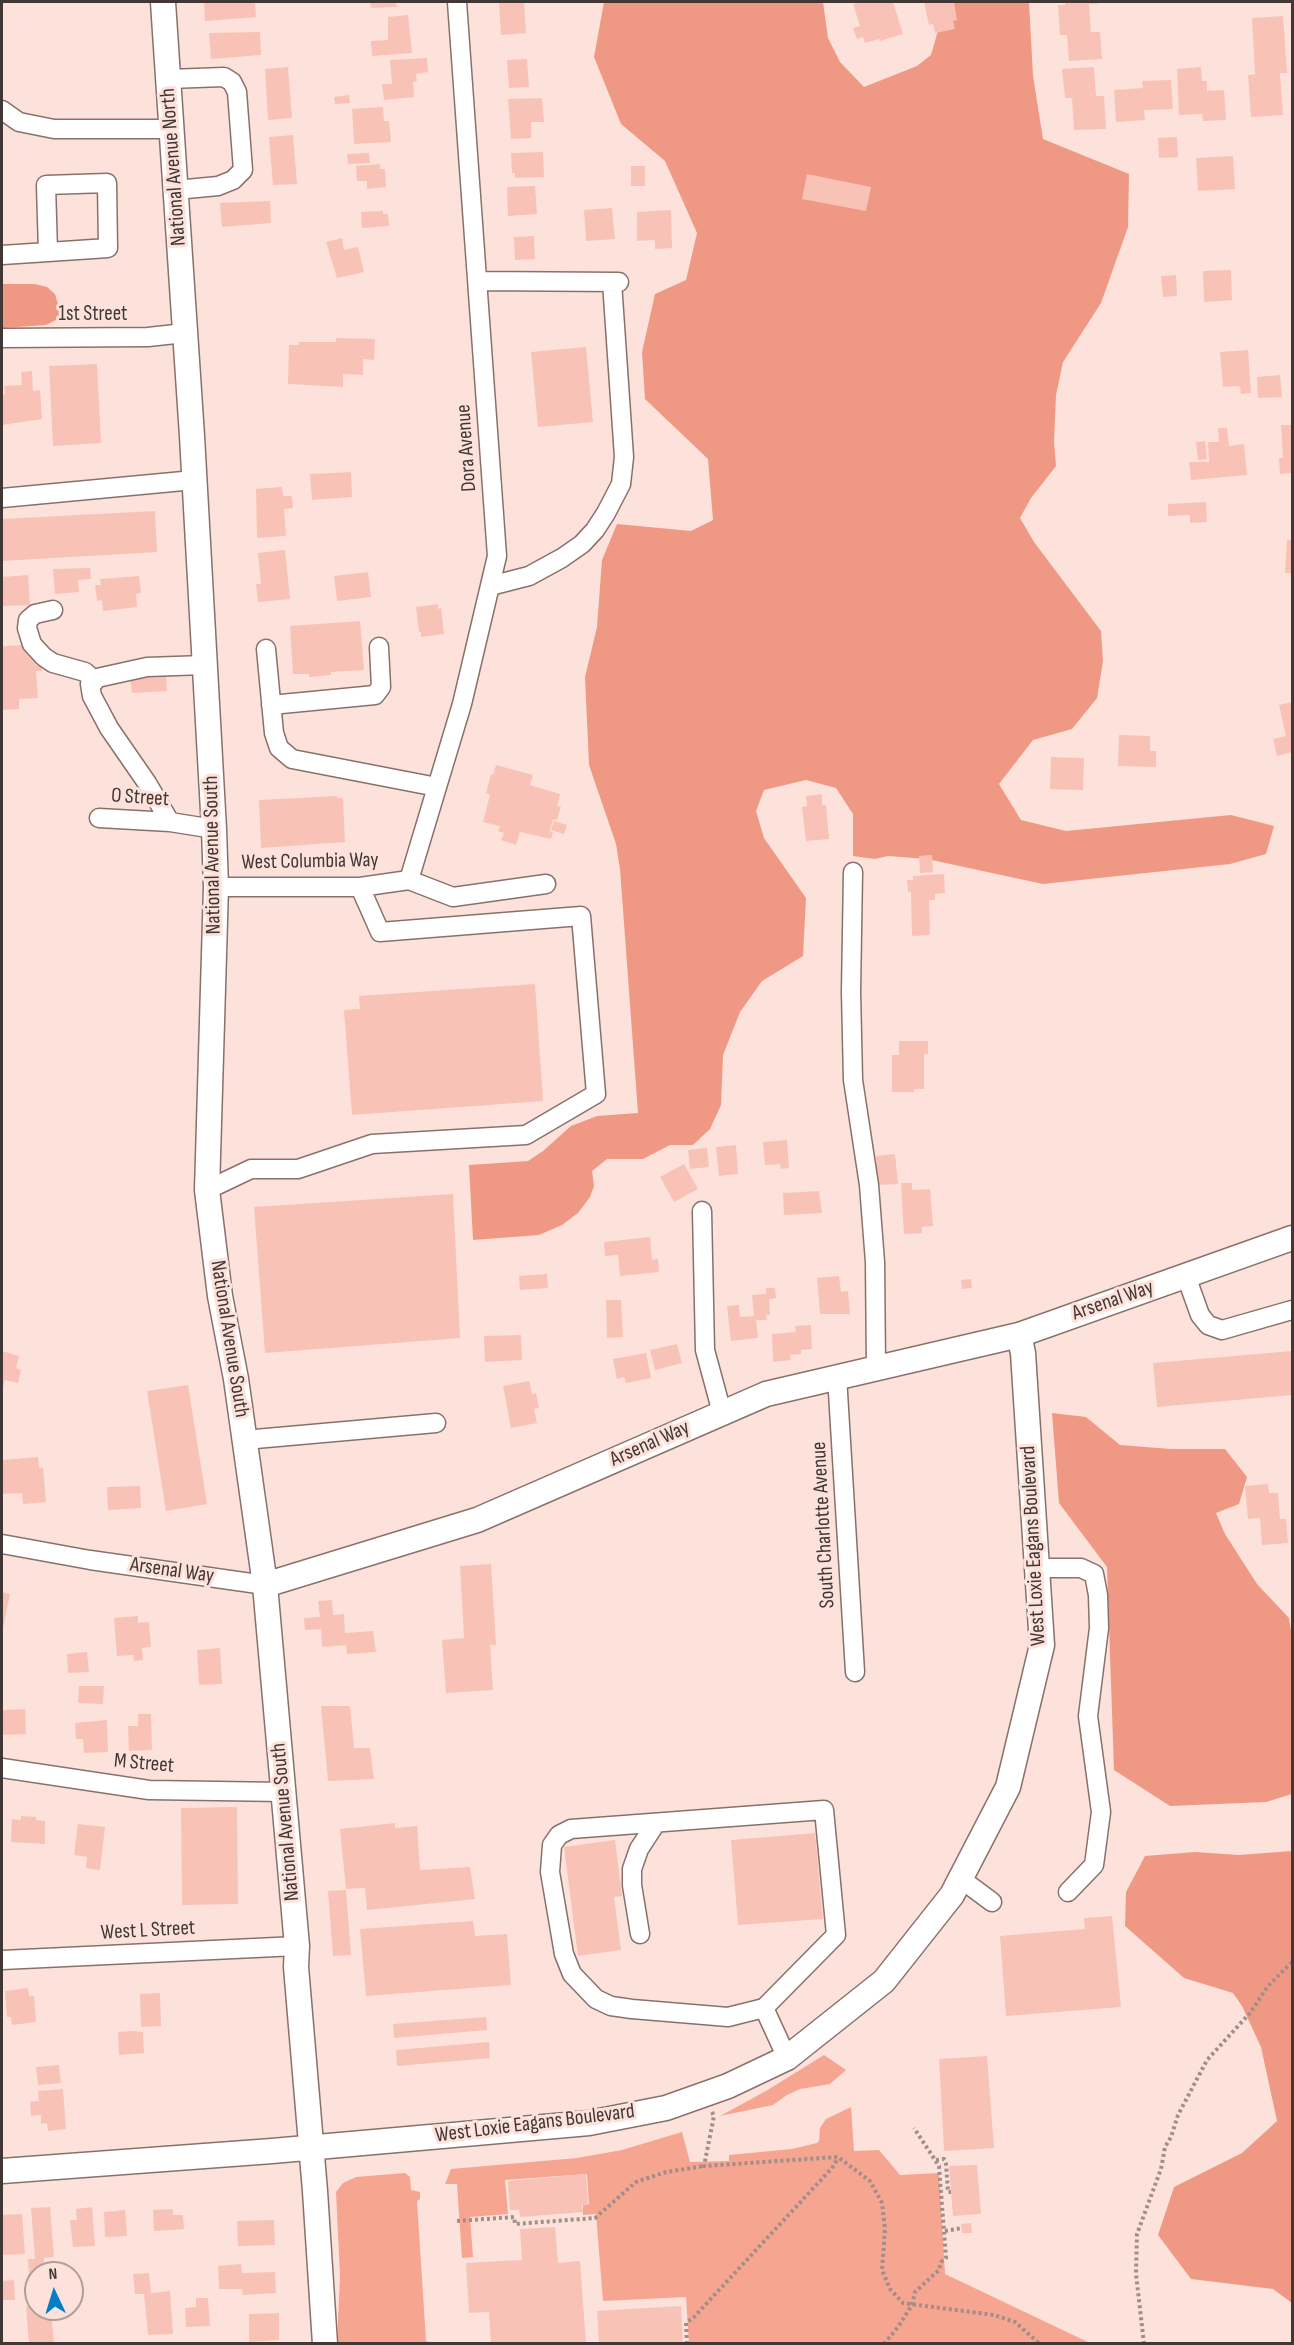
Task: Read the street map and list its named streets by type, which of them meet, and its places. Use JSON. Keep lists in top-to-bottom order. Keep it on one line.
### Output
{"streets":{"main road":["National Avenue North","National Avenue South","Arsenal Way","West Loxie Eagans Boulevard"],"street":["1st Street","Dora Avenue","O Street","West Columbia Way","South Charlotte Avenue","M Street","West L Street"]},"crossings":[["National Avenue North","1st Street"],["National Avenue North","National Avenue South"],["1st Street","National Avenue South"],["Dora Avenue","West Columbia Way"],["O Street","National Avenue South"],["National Avenue South","West Columbia Way"],["National Avenue South","Arsenal Way"],["National Avenue South","West Loxie Eagans Boulevard"],["National Avenue South","M Street"],["National Avenue South","West L Street"],["Arsenal Way","South Charlotte Avenue"],["Arsenal Way","West Loxie Eagans Boulevard"]],"north":"top"}
